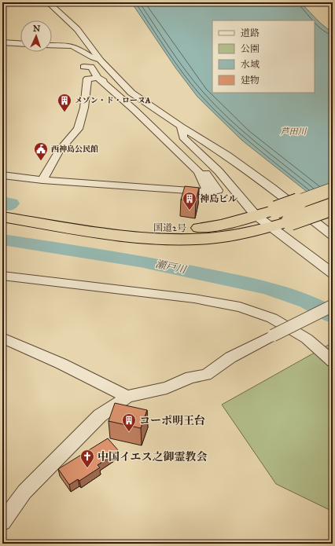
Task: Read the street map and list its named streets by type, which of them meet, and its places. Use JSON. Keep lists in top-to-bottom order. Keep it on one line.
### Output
{"streets":{"highway":["国道2号"]},"water":["芦田川","瀬戸川"],"places":{"building":["メゾン・ド・ローヌA","神島ビル","コーポ明王台"],"public building":["西神島公民館"],"church":["中国イエス之御霊教会"]},"legend":["道路","公園","水域","建物"],"north":"top"}
